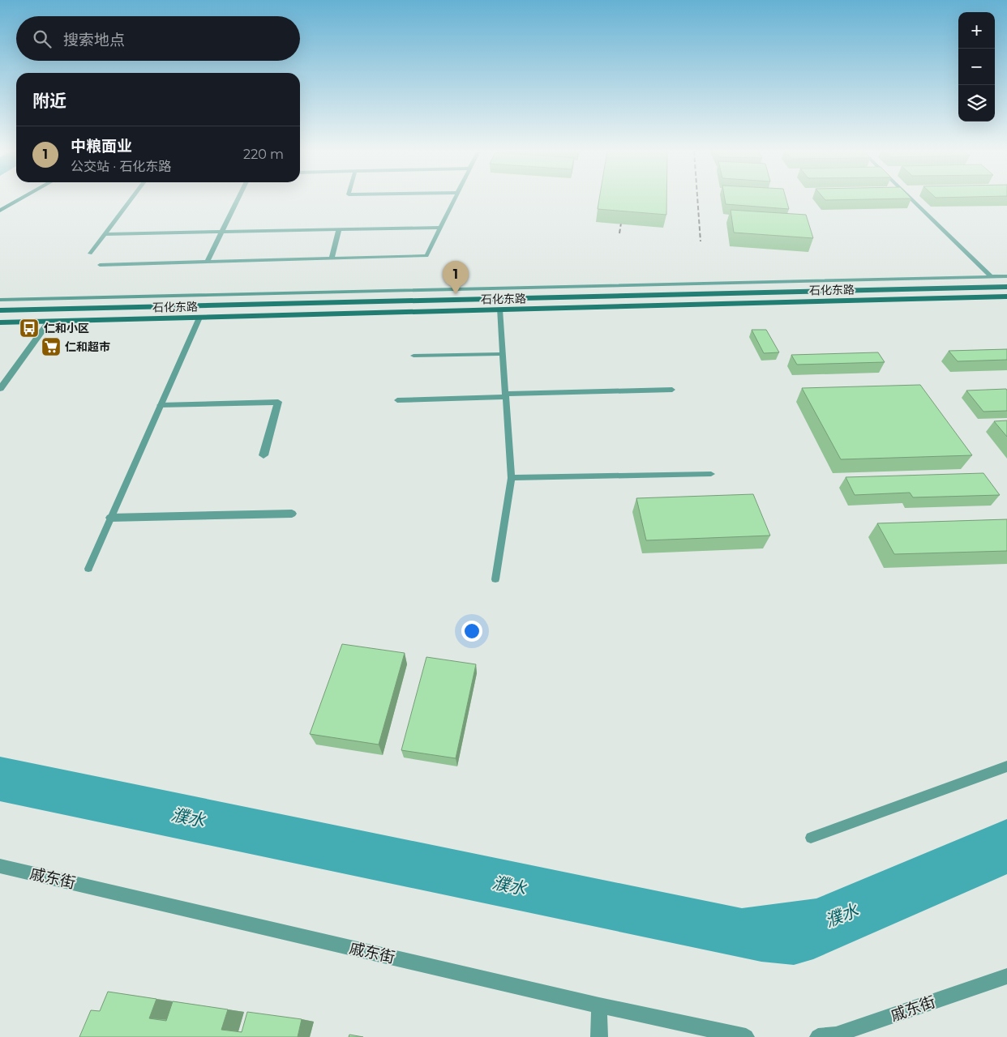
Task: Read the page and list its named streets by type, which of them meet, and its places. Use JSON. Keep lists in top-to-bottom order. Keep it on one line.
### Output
{"streets":{"main road":["石化东路"],"street":["戚东街"]},"water":["濮水"],"places":{"bus stop":["仁和小区"],"supermarket":["仁和超市"]},"page":{"map_buttons":["+","−"],"search":"搜索地点","heading":"附近","list":[{"mark":"1","name":"中粮面业","note":"公交站 · 石化东路","value":"220 m"}],"pins":"1"}}
